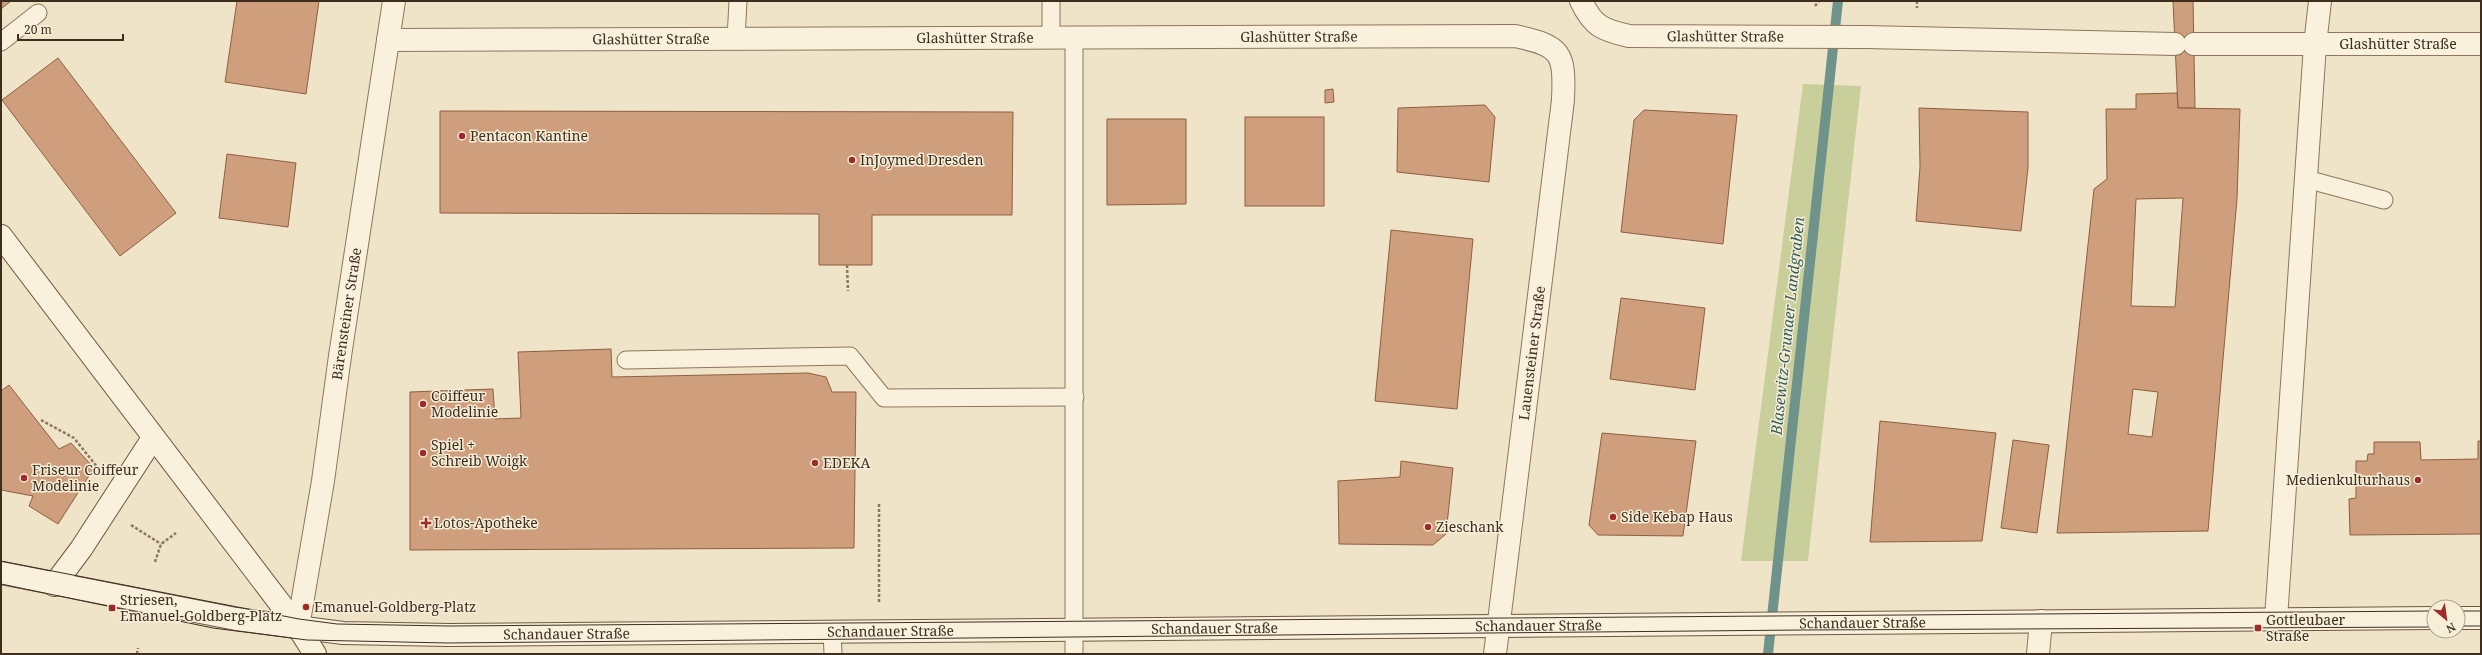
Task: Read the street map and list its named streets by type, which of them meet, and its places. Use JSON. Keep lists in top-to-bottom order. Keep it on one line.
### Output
{"streets":{"street":["Glashütter Straße","Bärensteiner Straße","Lauensteiner Straße","Schandauer Straße"]},"crossings":[["Glashütter Straße","Bärensteiner Straße"],["Glashütter Straße","Lauensteiner Straße"],["Bärensteiner Straße","Schandauer Straße"],["Lauensteiner Straße","Schandauer Straße"]],"water":["Blasewitz‐Grunaer Landgraben"],"places":{"other":["Pentacon Kantine","InJoymed Dresden","Coiffeur Modelinie","Spiel + Schreib Woigk","EDEKA","Friseur Coiffeur Modelinie","Medienkulturhaus","Side Kebap Haus","Zieschank","Emanuel-Goldberg-Platz"],"health":["Lotos-Apotheke"],"transit":["Striesen, Emanuel-Goldberg-Platz","Gottleubaer Straße"]},"scale_bar":"20 m","north":"bottom right"}
